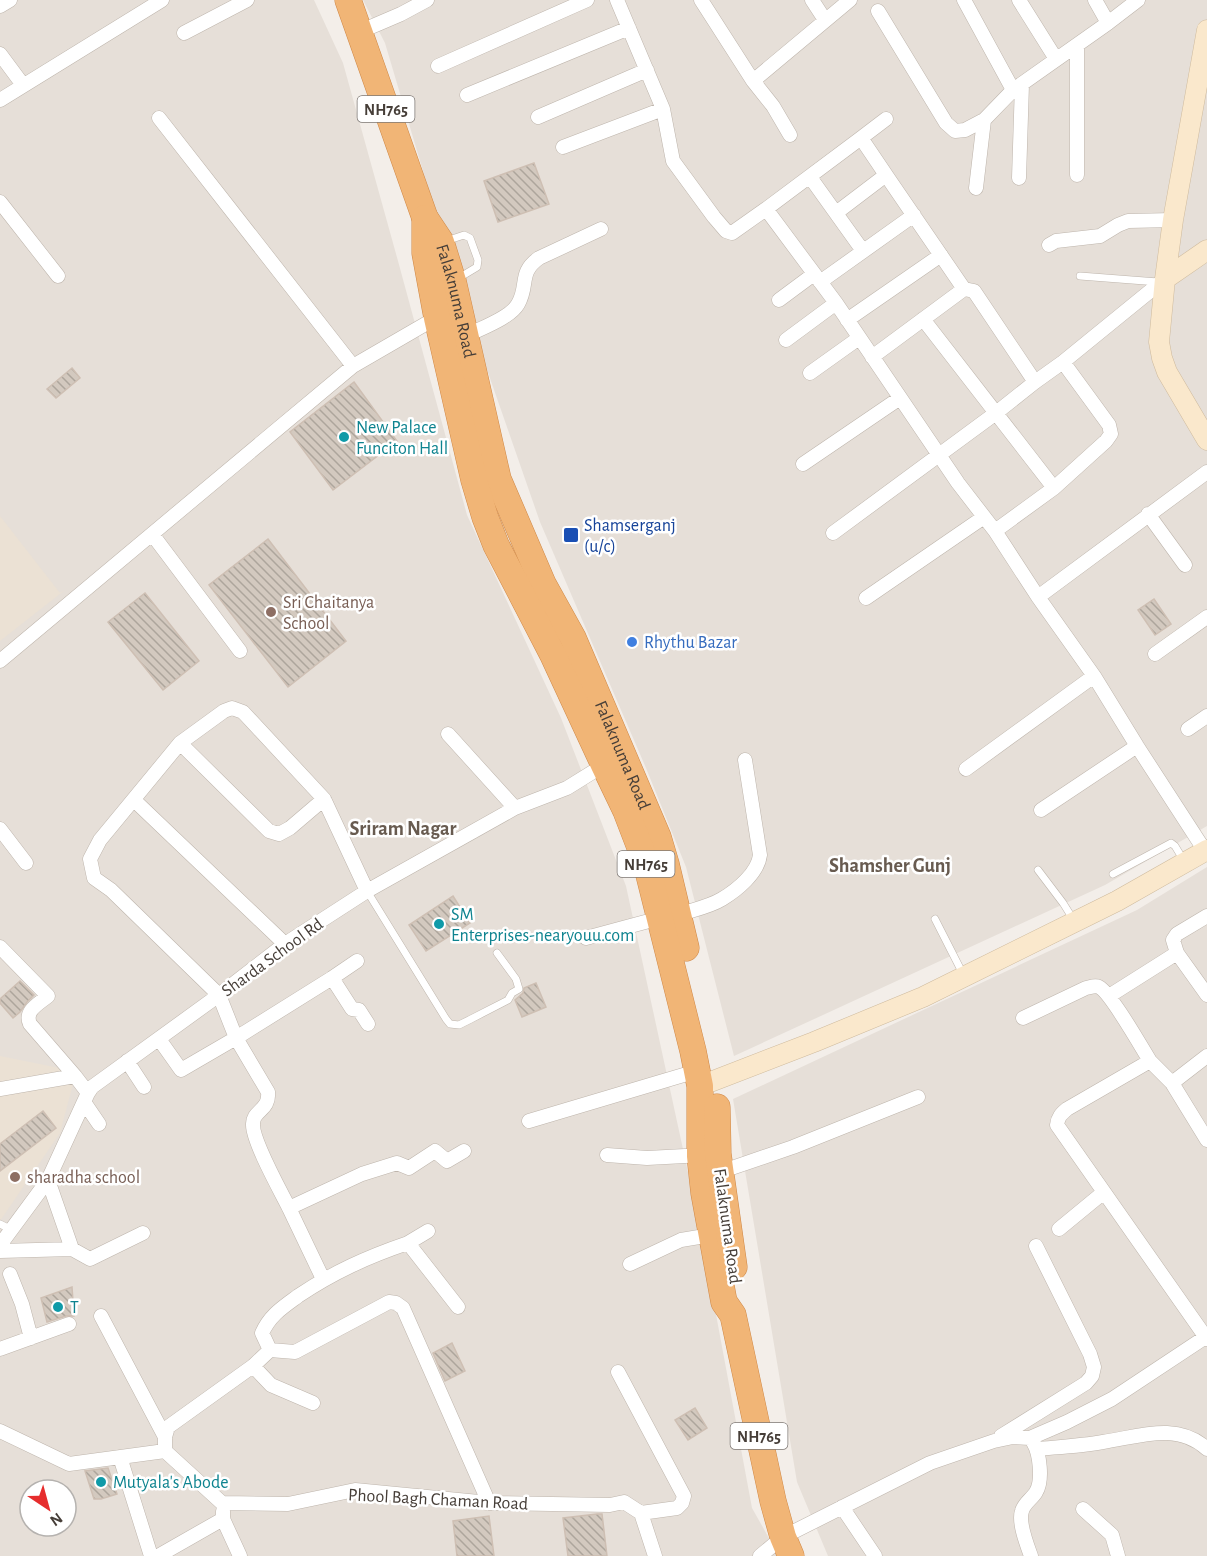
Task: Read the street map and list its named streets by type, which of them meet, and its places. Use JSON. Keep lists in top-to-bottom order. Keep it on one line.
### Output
{"streets":{"highway":["NH765","Falaknuma Road"],"street":["Sharda School Rd","Phool Bagh Chaman Road"]},"crossings":[["Falaknuma Road","Sharda School Rd"]],"districts":["Sriram Nagar","Shamsher Gunj"],"places":{"other":["New Palace Funciton Hall","Sri Chaitanya School","Rhythu Bazar","SM Enterprises-nearyouu.com","sharadha school","T","Mutyala's Abode"],"transit":["Shamserganj (u/c)"]},"north":"bottom right"}
